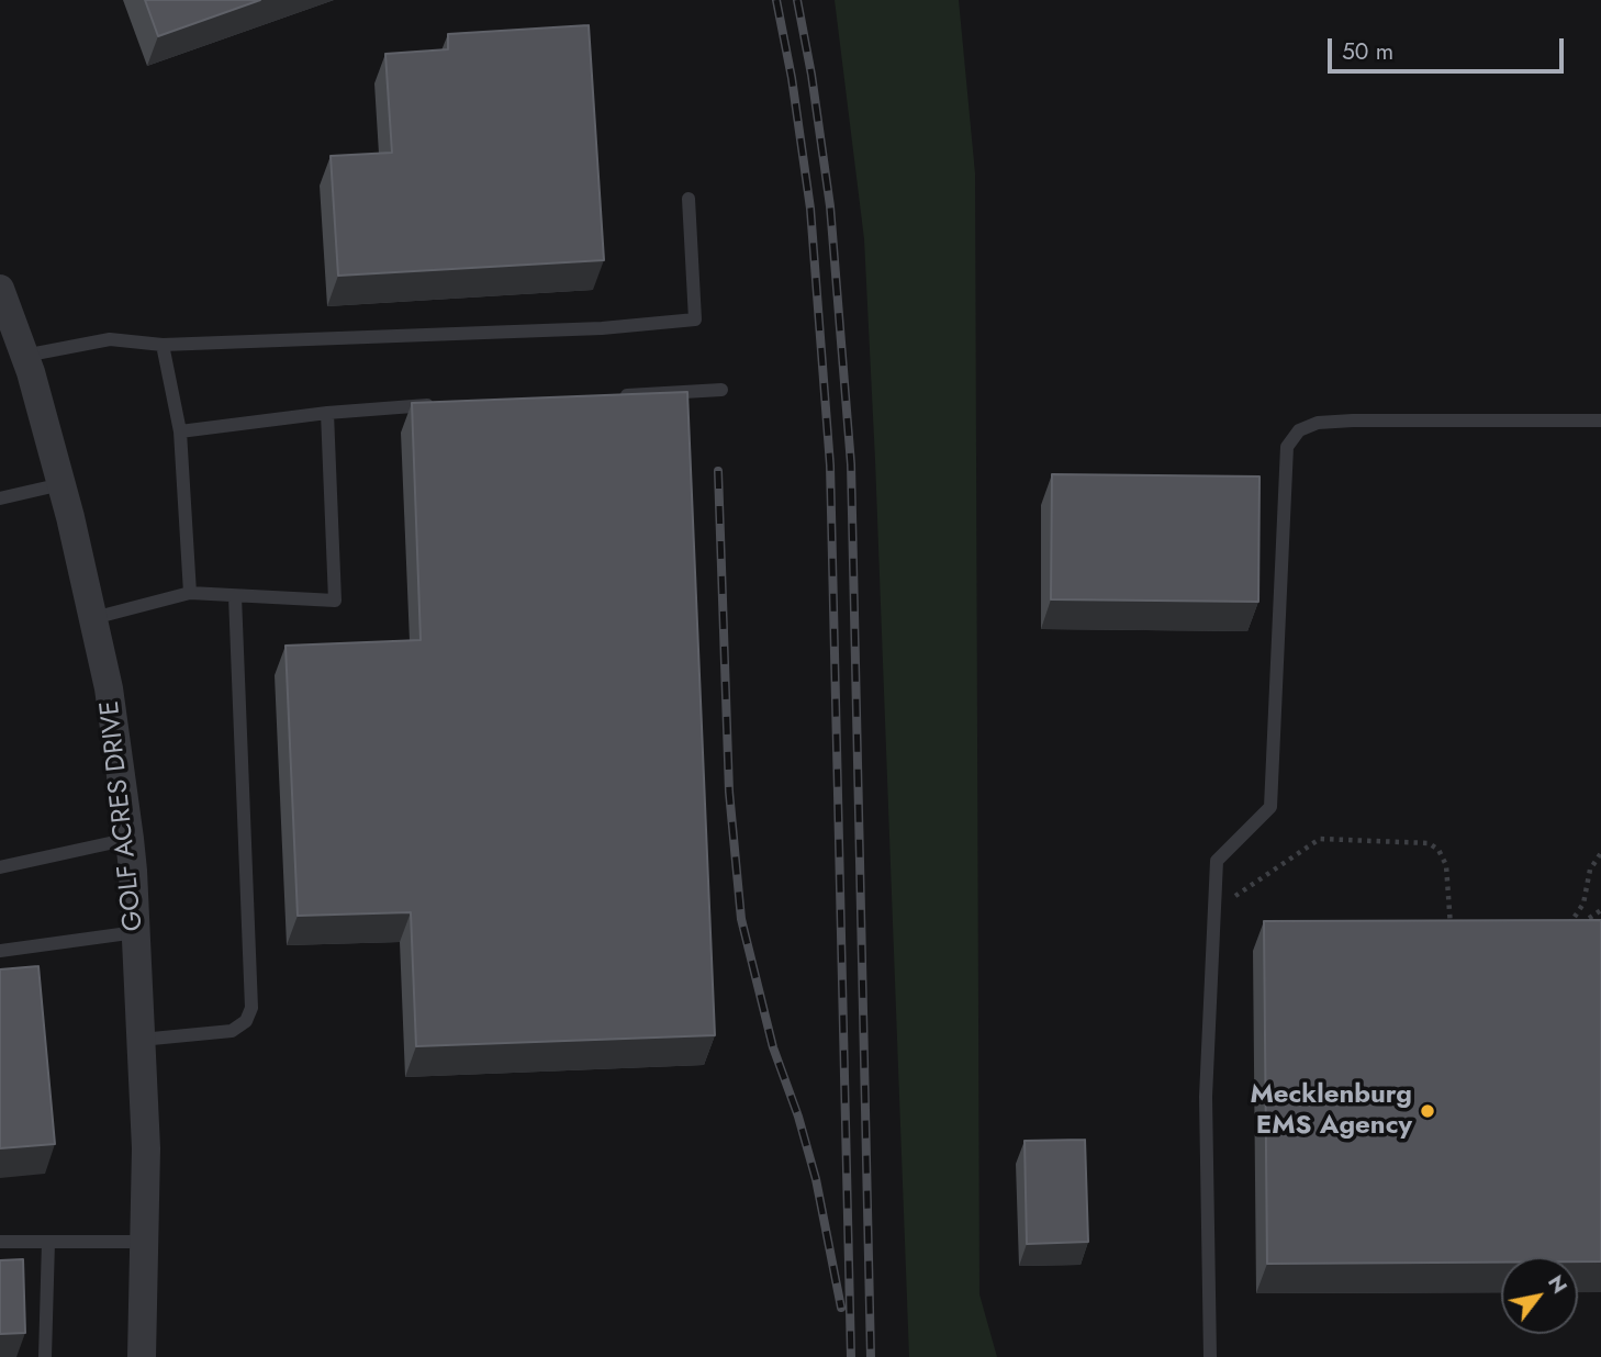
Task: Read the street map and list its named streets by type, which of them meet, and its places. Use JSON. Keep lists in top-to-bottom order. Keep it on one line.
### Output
{"streets":{"street":["GOLF ACRES DRIVE"]},"places":["Mecklenburg EMS Agency"],"scale_bar":"50 m","north":"top right"}
